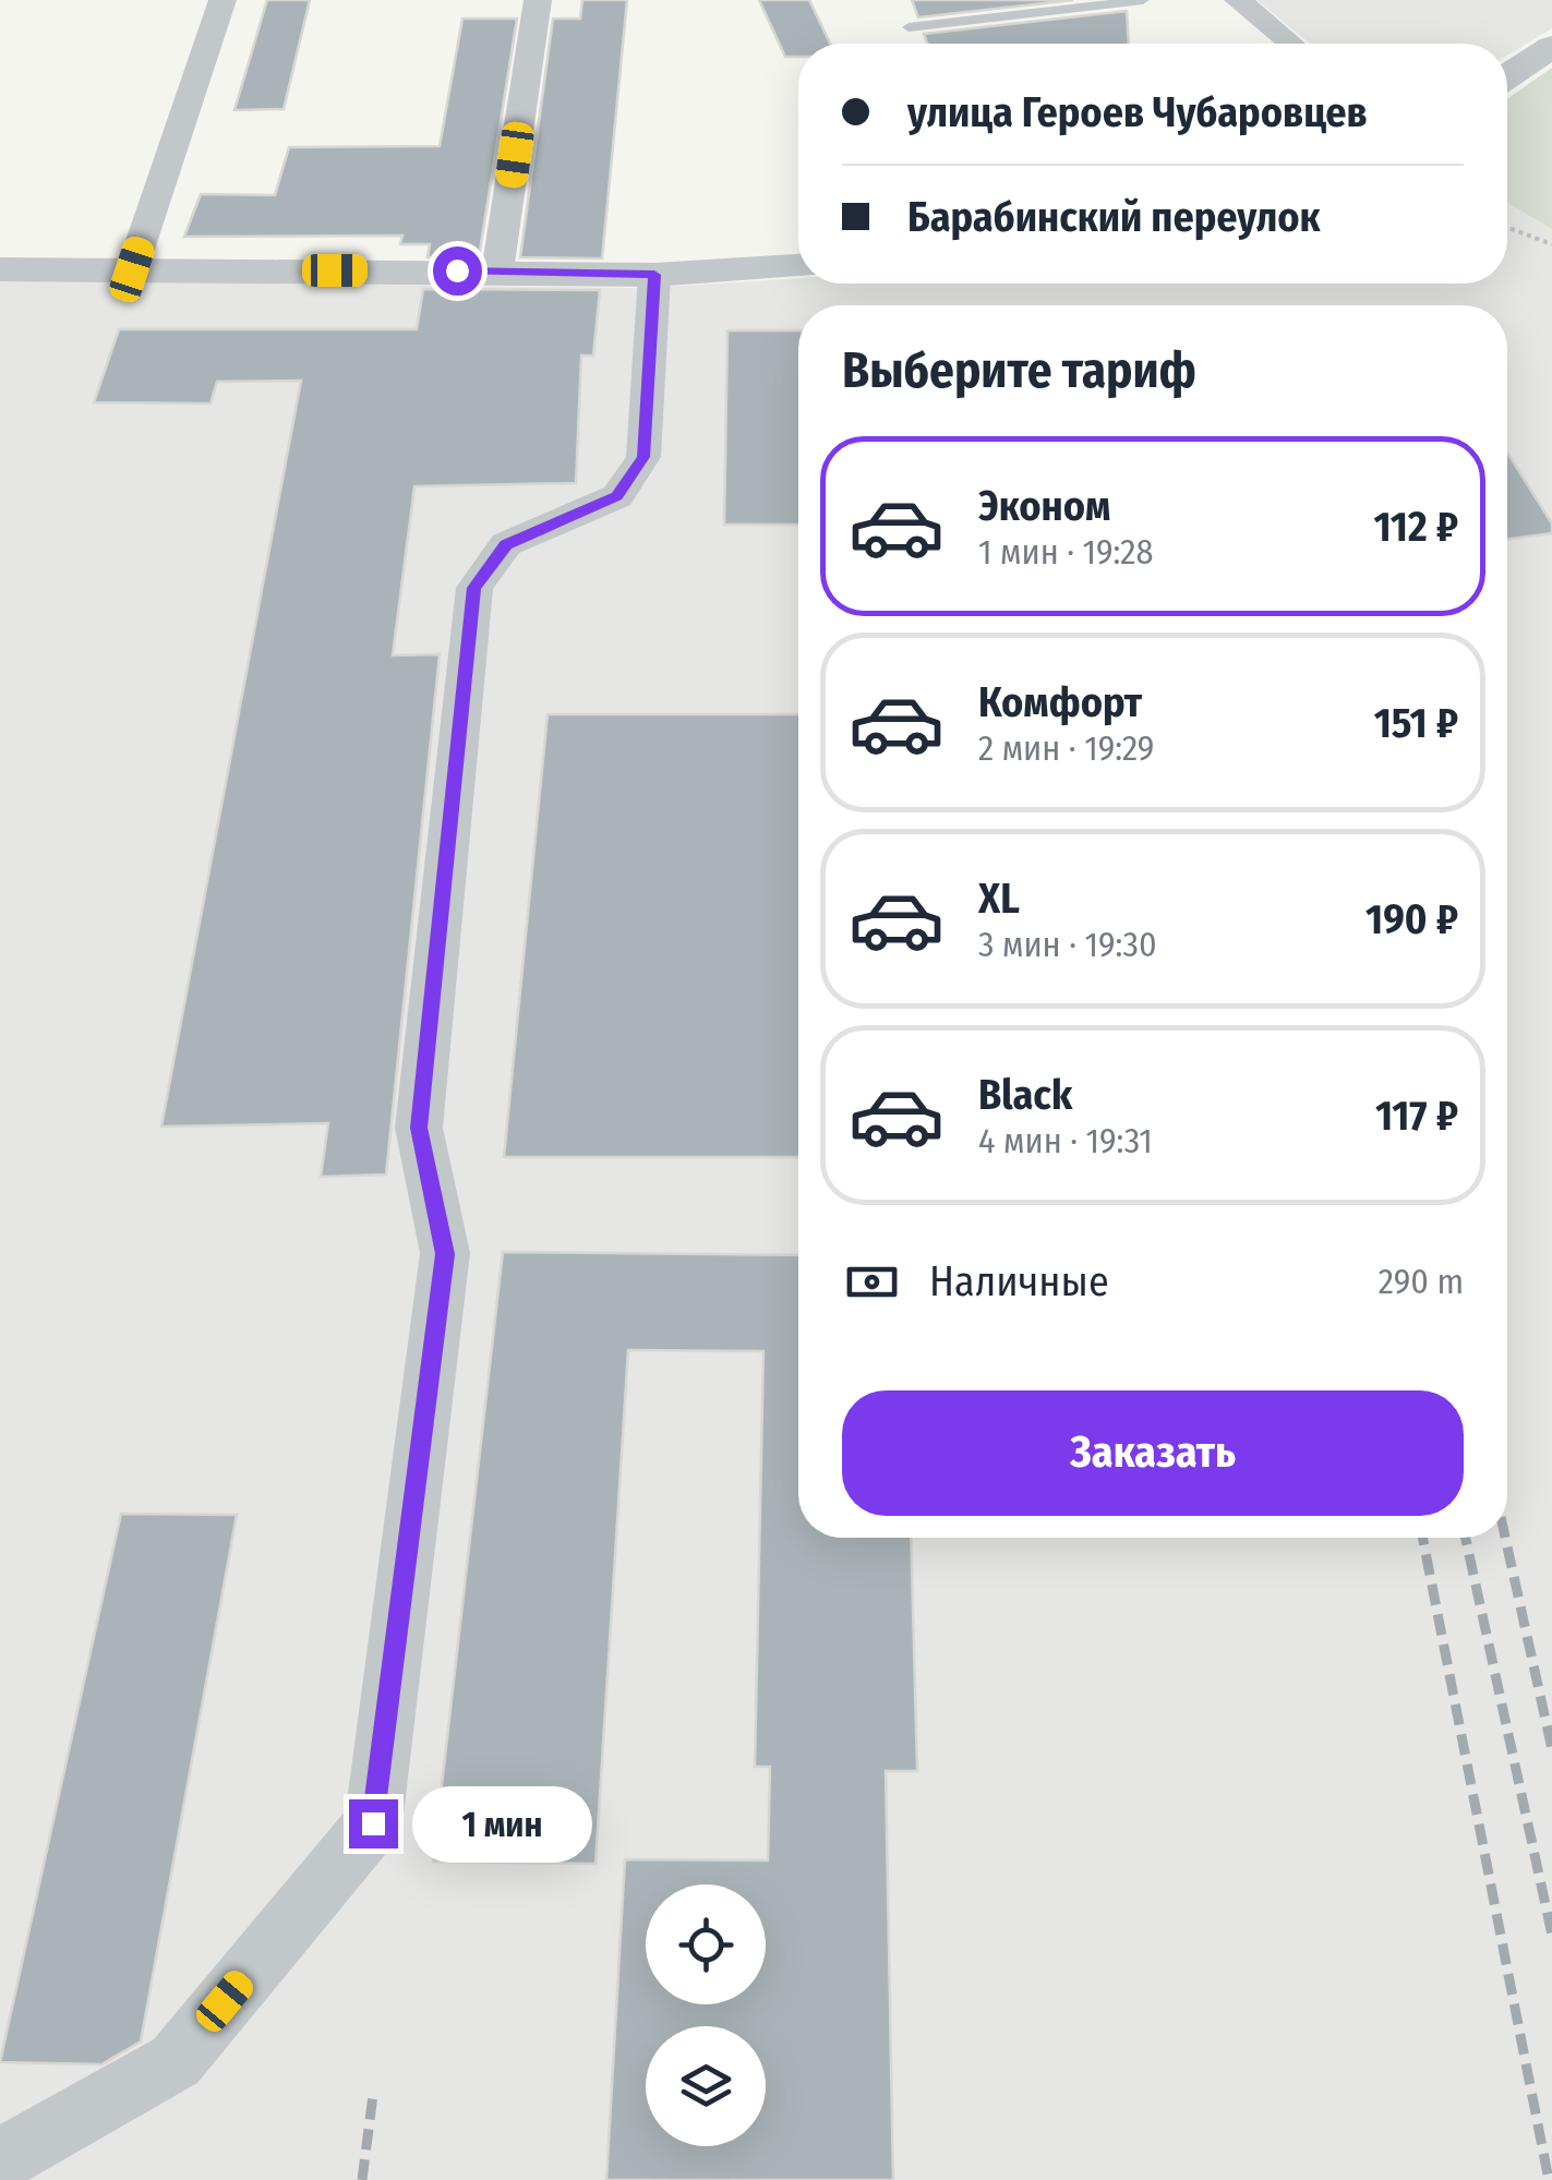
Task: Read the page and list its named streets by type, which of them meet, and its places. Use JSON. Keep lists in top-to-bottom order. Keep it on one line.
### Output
{"page":{"banner":["улица Героев Чубаровцев","Барабинский переулок"],"heading":"Выберите тариф","list":[{"name":"Эконом","note":"1 мин · 19:28","value":"112 ₽"},{"name":"Комфорт","note":"2 мин · 19:29","value":"151 ₽"},{"name":"XL","note":"3 мин · 19:30","value":"190 ₽"},{"name":"Black","note":"4 мин · 19:31","value":"117 ₽"}],"pay":["Наличные","290 m"],"buttons":"Заказать","bubble":"1 мин"}}
